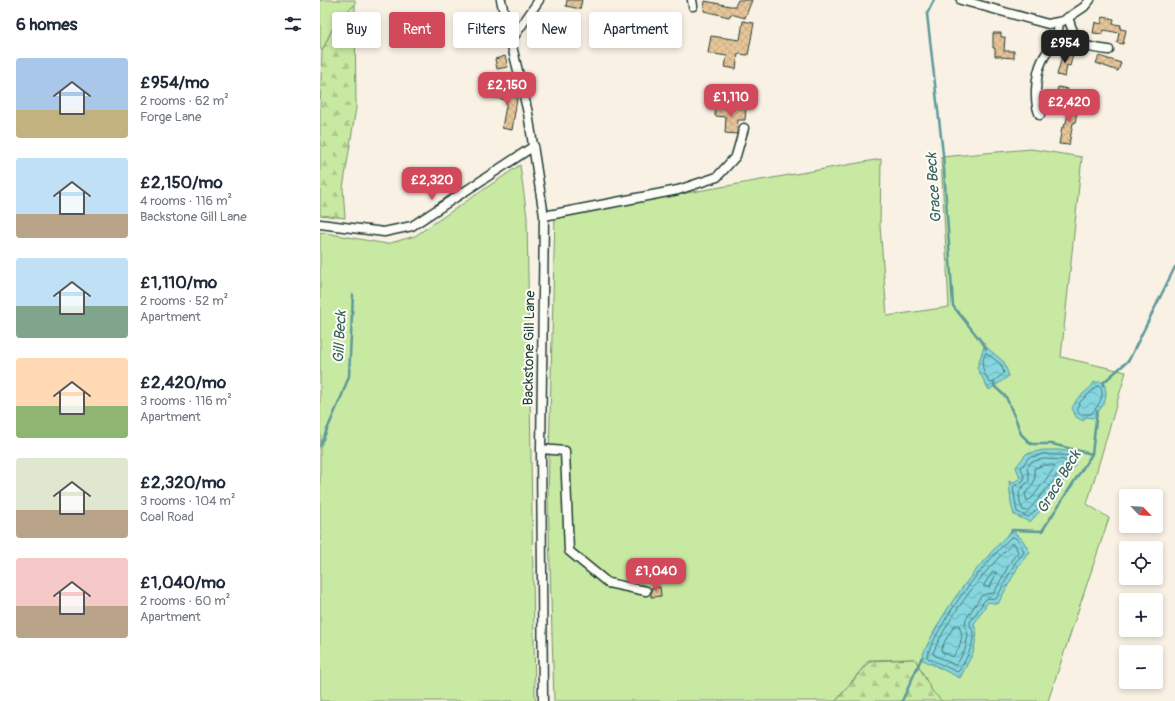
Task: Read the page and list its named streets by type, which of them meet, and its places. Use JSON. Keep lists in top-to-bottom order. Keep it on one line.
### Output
{"streets":{"street":["Backstone Gill Lane"]},"water":["Grace Beck","Gill Beck"],"north":"bottom right","page":{"heading":"6 homes","chip":["Buy","Rent","Filters","New","Apartment"],"price":["£954","£2,150","£1,110","£2,420","£2,320","£1,040"],"list":[{"name":"£954/mo","note":"2 rooms · 62 m² · Forge Lane"},{"name":"£2,150/mo","note":"4 rooms · 116 m² · Backstone Gill Lane"},{"name":"£1,110/mo","note":"2 rooms · 52 m² · Apartment"},{"name":"£2,420/mo","note":"3 rooms · 116 m² · Apartment"},{"name":"£2,320/mo","note":"3 rooms · 104 m² · Coal Road"},{"name":"£1,040/mo","note":"2 rooms · 60 m² · Apartment"}],"map_buttons":["+","−"]}}
